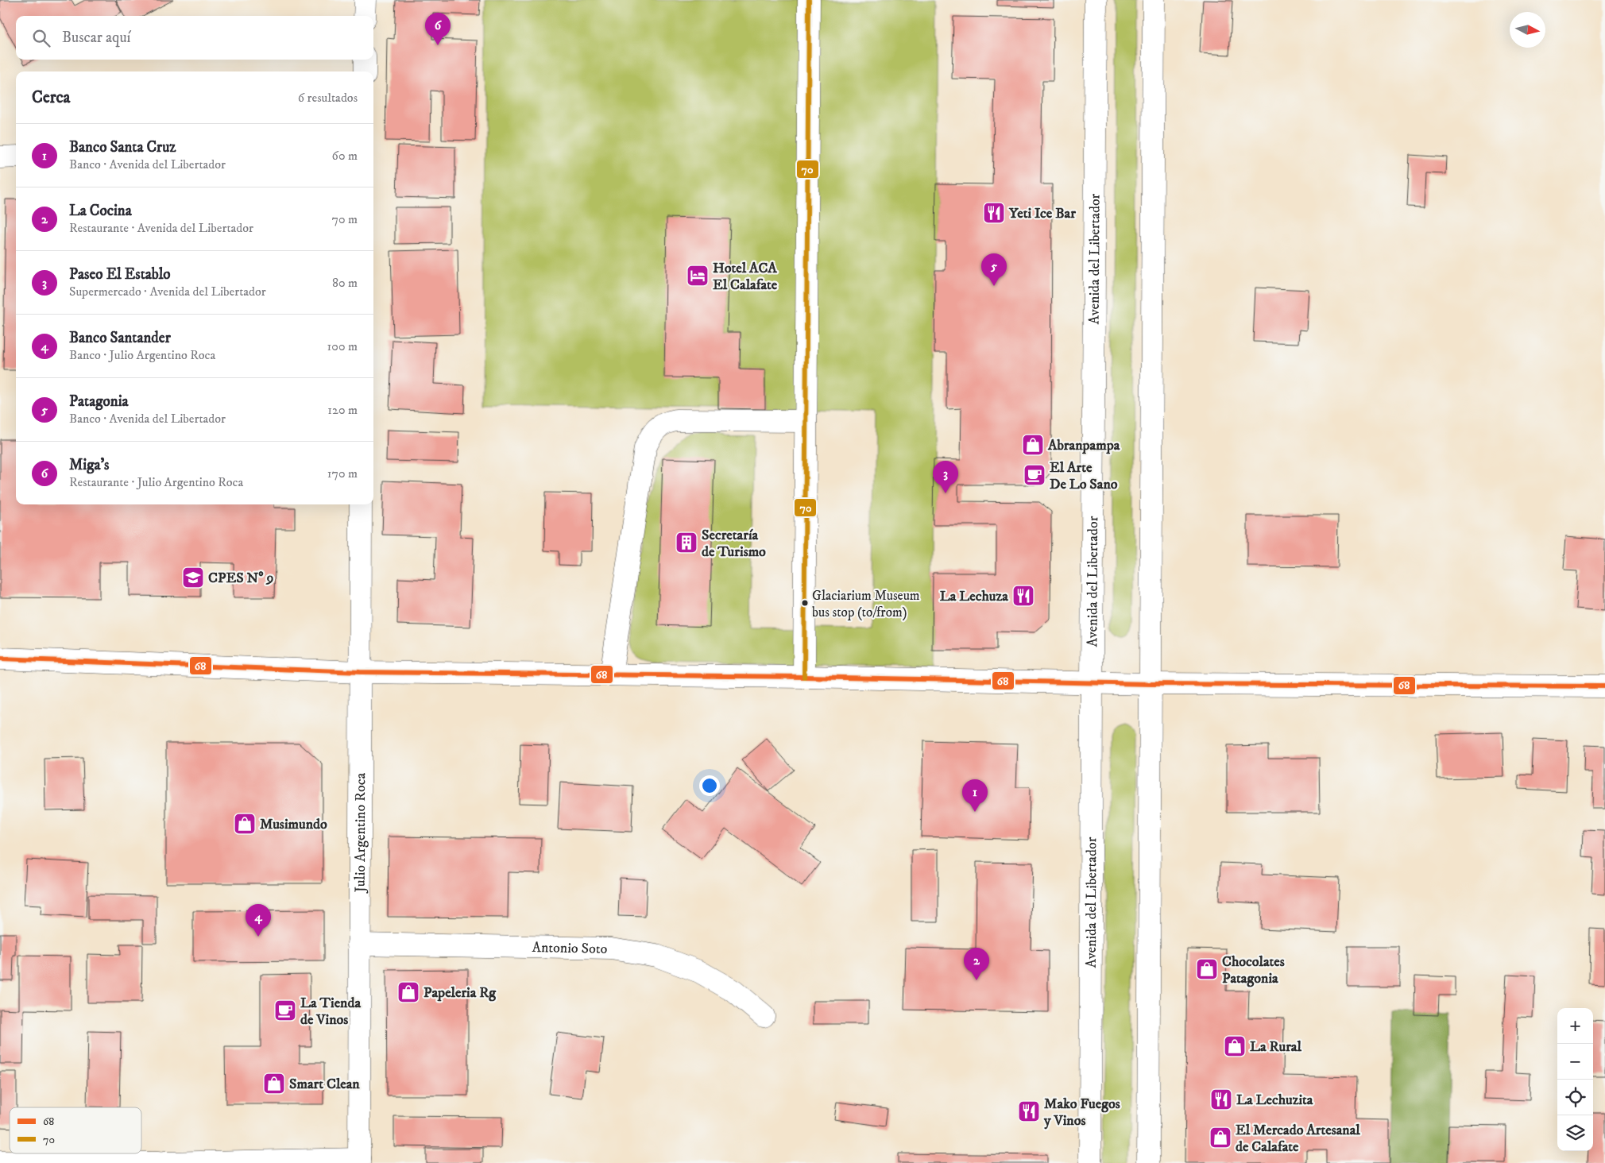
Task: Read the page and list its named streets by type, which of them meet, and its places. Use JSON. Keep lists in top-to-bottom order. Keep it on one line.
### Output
{"streets":{"street":["Avenida del Libertador","Julio Argentino Roca","Antonio Soto"]},"crossings":[["Julio Argentino Roca","Antonio Soto"]],"places":{"restaurant":["Yeti Ice Bar","La Lechuza","La Lechuzita","Mako Fuegos y Vinos"],"hotel":["Hotel ACA El Calafate"],"shop":["Abranpampa","Musimundo","Chocolates Patagonia","Papeleria Rg","La Rural","Smart Clean","El Mercado Artesanal de Calafate"],"cafe":["El Arte De Lo Sano","La Tienda de Vinos"],"building":["Secretaría de Turismo"],"school or university":["CPES Nº 9"],"other":["Glaciarium Museum bus stop (to/from)"]},"lines":["transit line 70","transit line 68"],"legend":["68","70"],"north":"right","page":{"pins":["6","5","3","1","4","2"],"search":"Buscar aquí","heading":["Cerca","6 resultados"],"list":[{"mark":"1","name":"Banco Santa Cruz","note":"Banco · Avenida del Libertador","value":"60 m"},{"mark":"2","name":"La Cocina","note":"Restaurante · Avenida del Libertador","value":"70 m"},{"mark":"3","name":"Paseo El Establo","note":"Supermercado · Avenida del Libertador","value":"80 m"},{"mark":"4","name":"Banco Santander","note":"Banco · Julio Argentino Roca","value":"100 m"},{"mark":"5","name":"Patagonia","note":"Banco · Avenida del Libertador","value":"120 m"},{"mark":"6","name":"Miga's","note":"Restaurante · Julio Argentino Roca","value":"170 m"}],"map_buttons":["+","−"]}}
